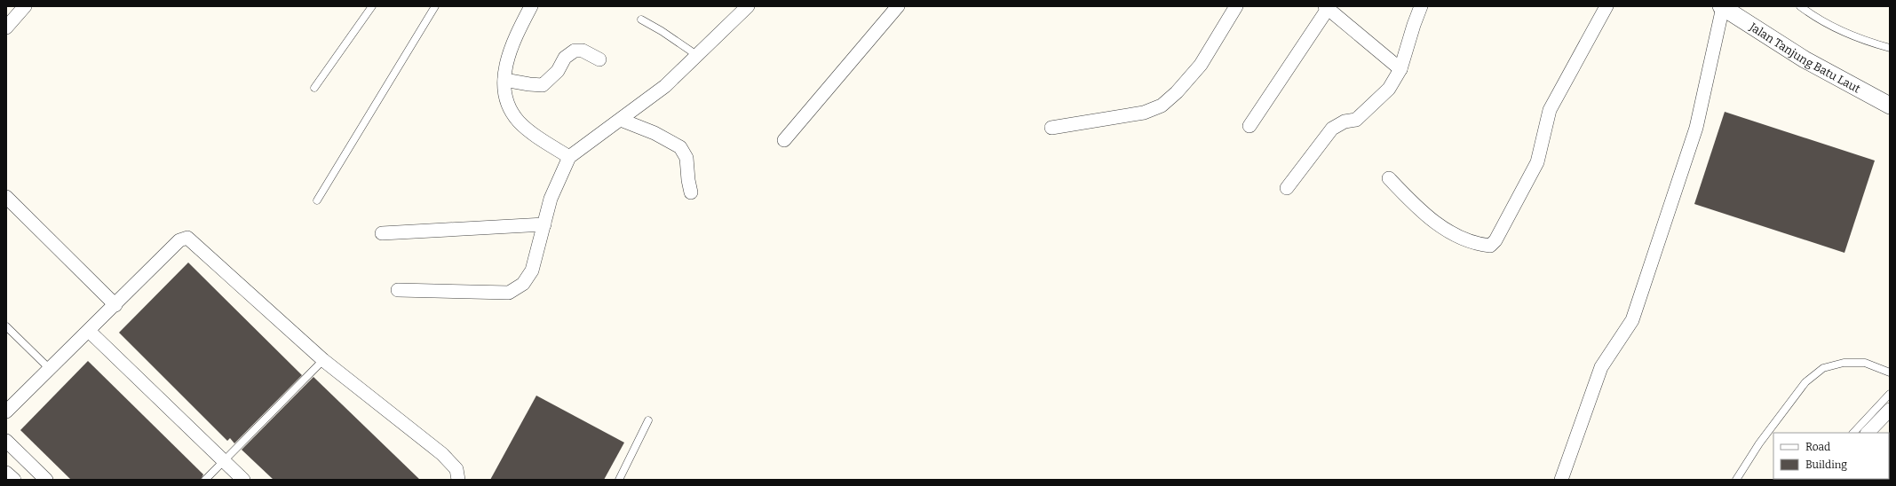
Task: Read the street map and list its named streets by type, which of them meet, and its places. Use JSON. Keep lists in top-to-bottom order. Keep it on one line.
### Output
{"streets":{"street":["Jalan Tanjung Batu Laut"]},"legend":["Road","Building"]}
